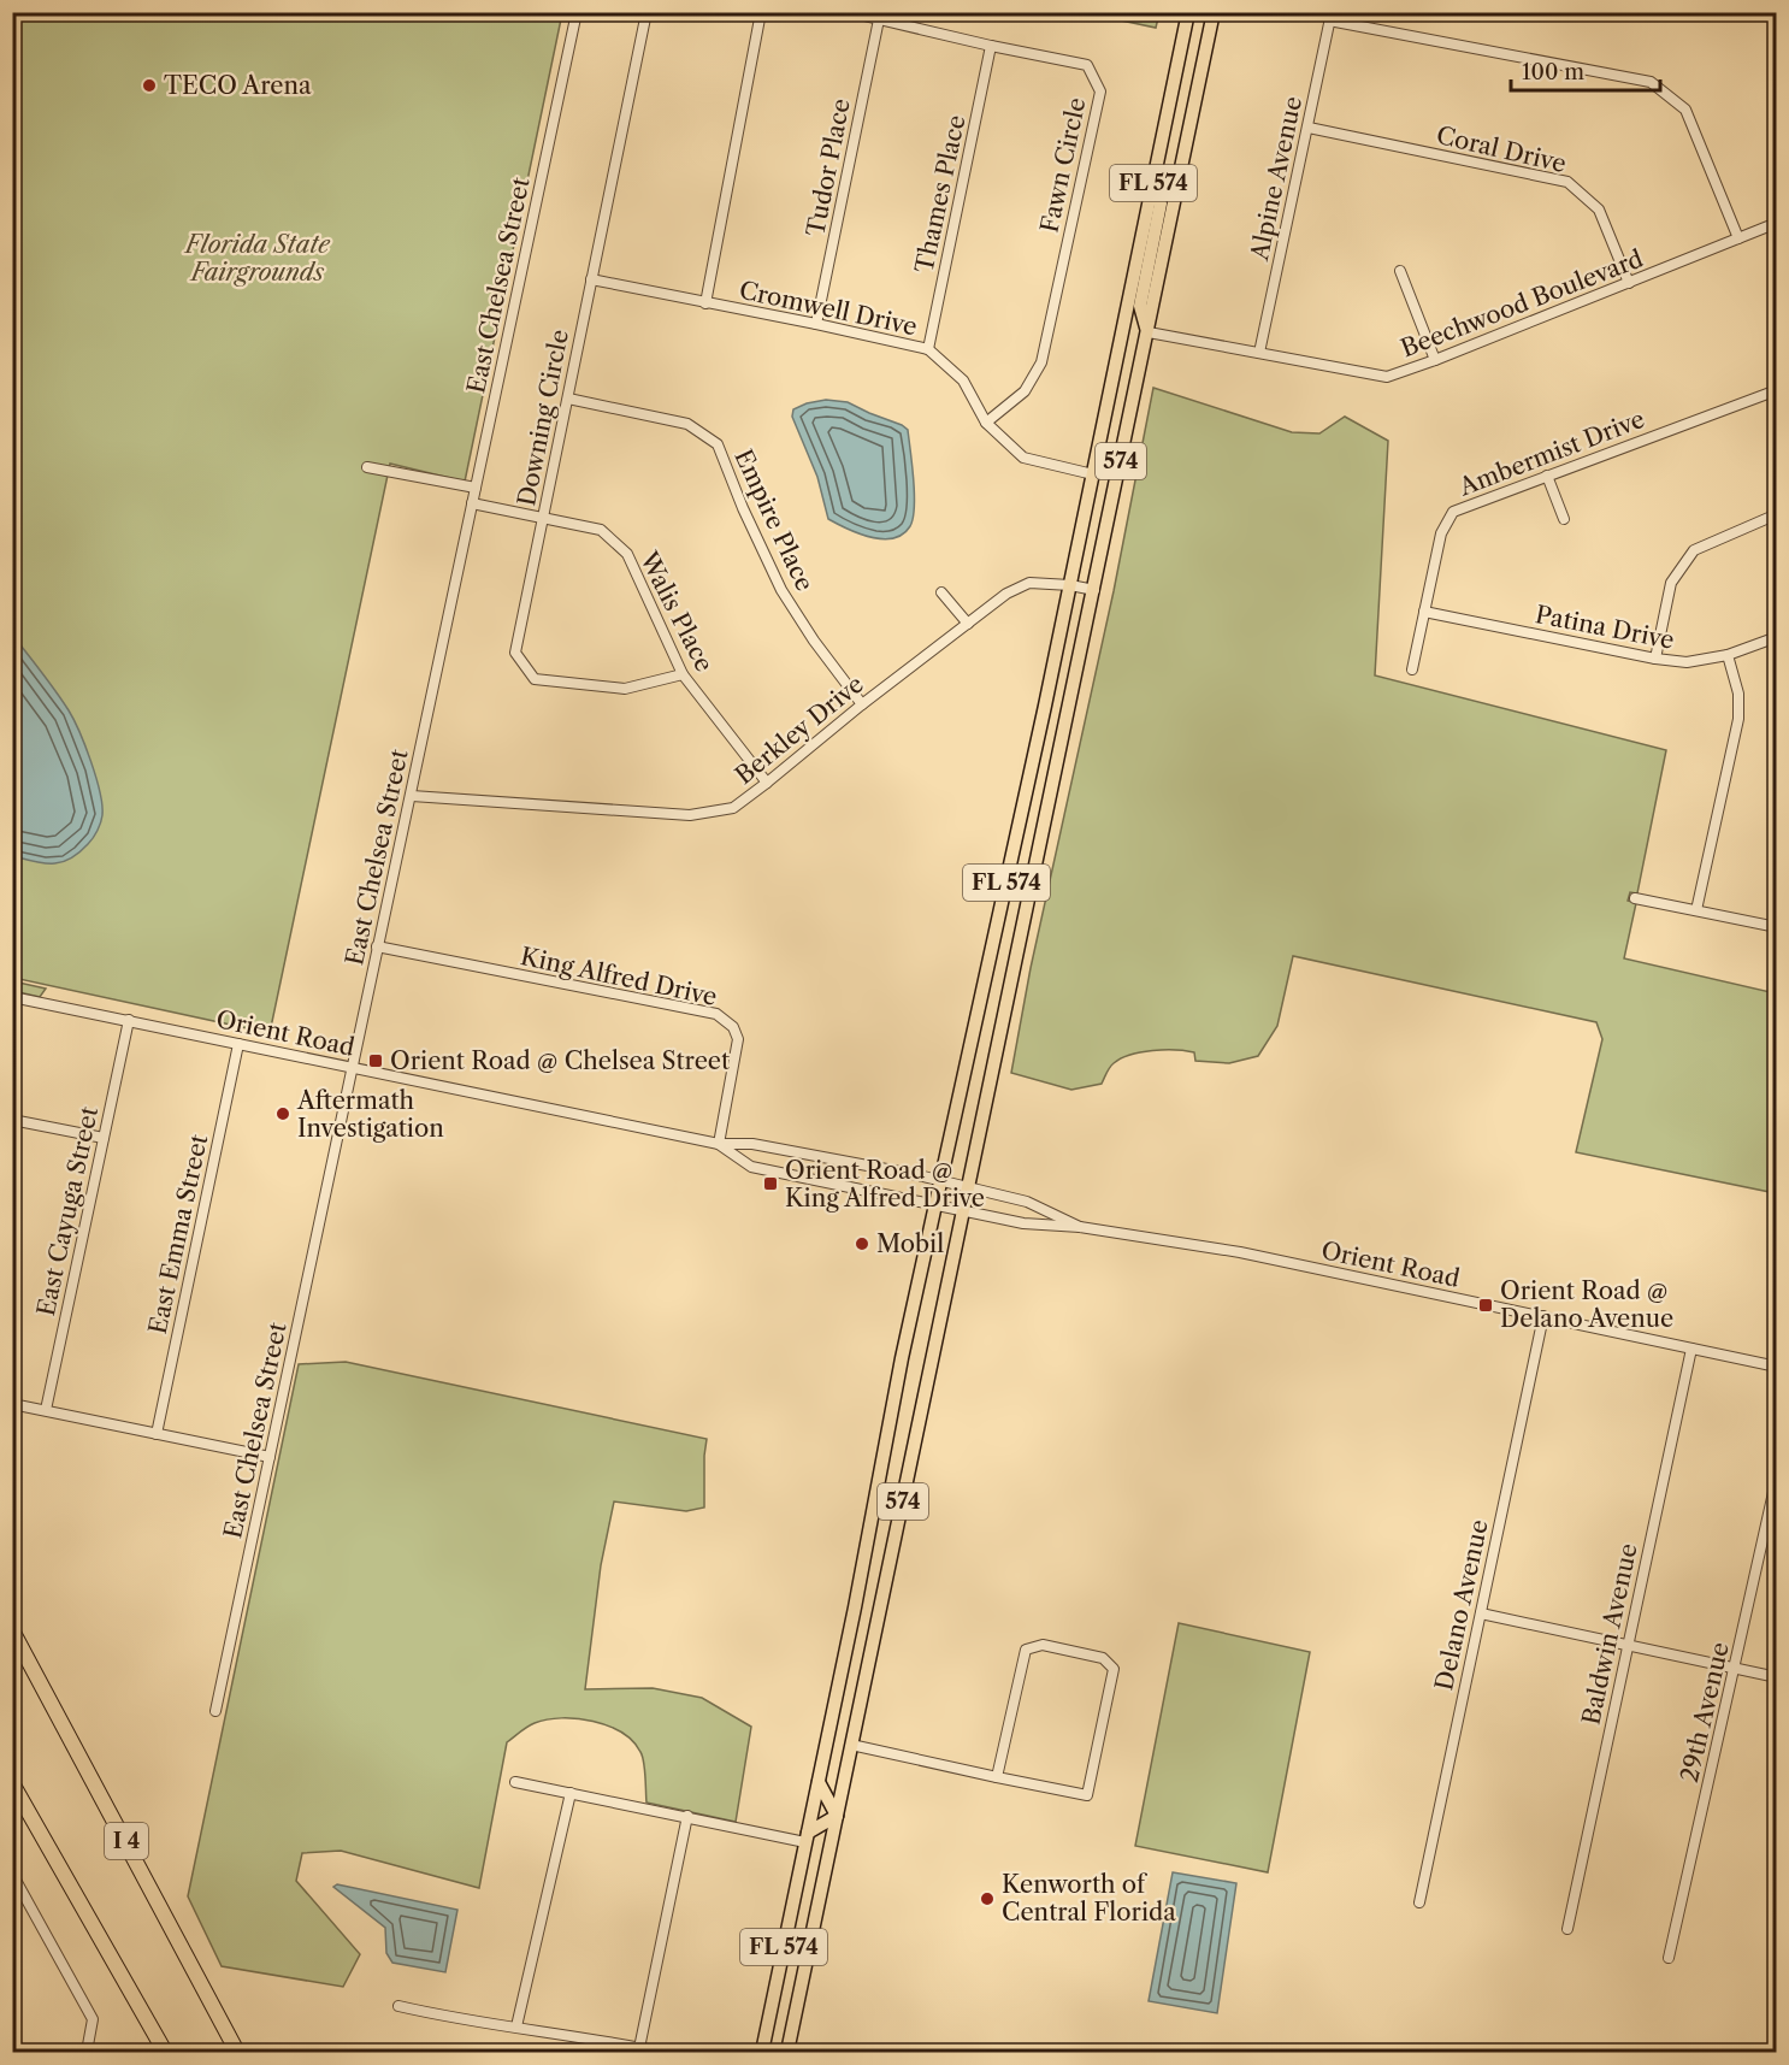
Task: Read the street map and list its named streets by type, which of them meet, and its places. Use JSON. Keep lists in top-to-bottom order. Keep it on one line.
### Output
{"streets":{"highway":["I 4"],"main road":["FL 574","574"],"street":["Coral Drive","Fawn Circle","Tudor Place","Alpine Avenue","Thames Place","East Chelsea Street","Beechwood Boulevard","Cromwell Drive","Downing Circle","Ambermist Drive","Empire Place","Walis Place","Patina Drive","Berkley Drive","King Alfred Drive","Orient Road","East Cayuga Street","East Emma Street","Delano Avenue","Baldwin Avenue","29th Avenue"]},"crossings":[["Coral Drive","Alpine Avenue"],["Coral Drive","Beechwood Boulevard"],["Fawn Circle","Tudor Place"],["Fawn Circle","Thames Place"],["Fawn Circle","Cromwell Drive"],["Tudor Place","Cromwell Drive"],["Alpine Avenue","Beechwood Boulevard"],["FL 574","Cromwell Drive"],["FL 574","Berkley Drive"],["FL 574","Orient Road"],["Thames Place","Cromwell Drive"],["East Chelsea Street","Walis Place"],["East Chelsea Street","Berkley Drive"],["East Chelsea Street","King Alfred Drive"],["East Chelsea Street","Orient Road"],["Beechwood Boulevard","574"],["Cromwell Drive","Downing Circle"],["Downing Circle","Empire Place"],["Downing Circle","Walis Place"],["Ambermist Drive","Patina Drive"],["574","Berkley Drive"],["574","Orient Road"],["Empire Place","Berkley Drive"],["Walis Place","Berkley Drive"],["King Alfred Drive","Orient Road"],["Orient Road","East Cayuga Street"],["Orient Road","East Emma Street"],["Orient Road","Delano Avenue"],["Orient Road","Baldwin Avenue"]],"parks":["Florida State Fairgrounds"],"places":{"other":["TECO Arena","Aftermath Investigation","Mobil","Kenworth of Central Florida"],"transit":["Orient Road @ Chelsea Street","Orient Road @ King Alfred Drive","Orient Road @ Delano Avenue"]},"scale_bar":"100 m"}
